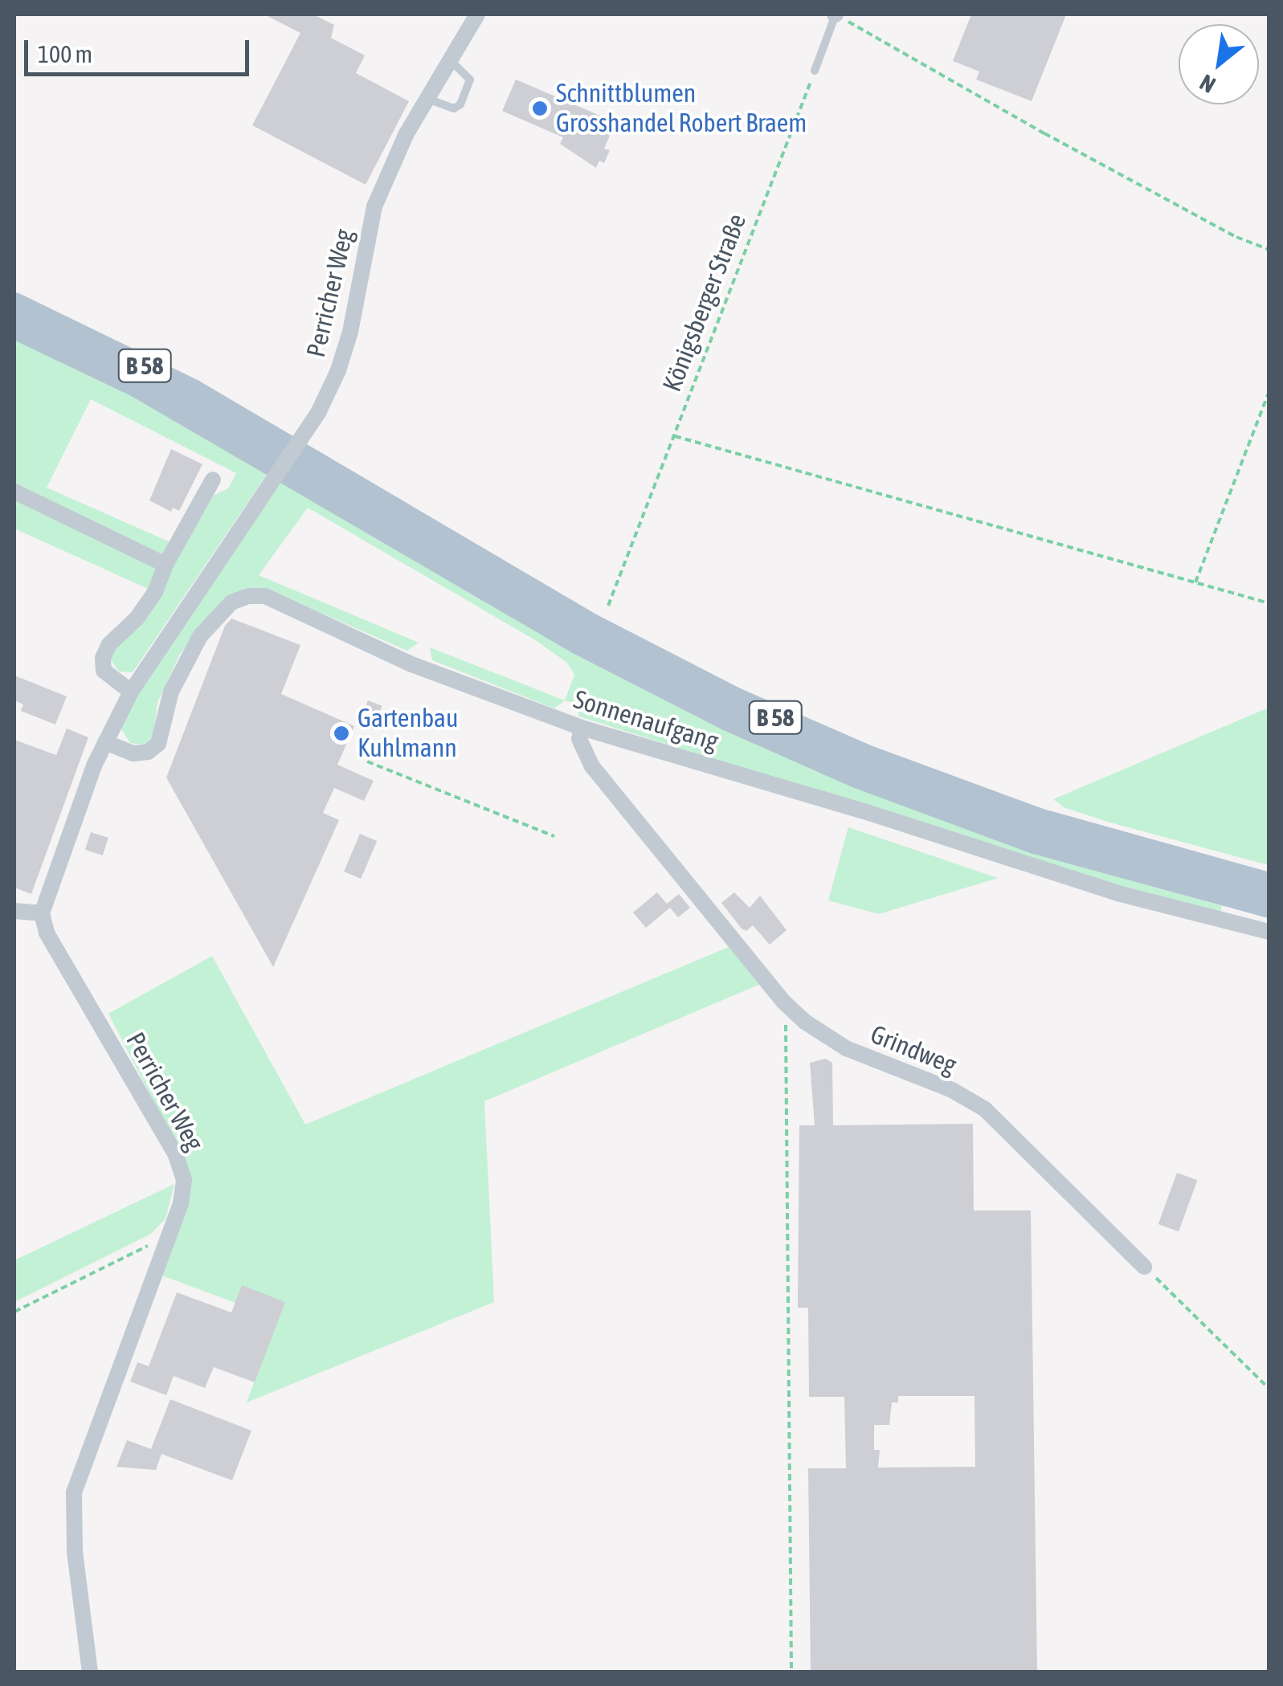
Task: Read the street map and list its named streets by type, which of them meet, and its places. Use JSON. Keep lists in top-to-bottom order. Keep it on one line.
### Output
{"streets":{"main road":["B 58"],"street":["Perricher Weg","Sonnenaufgang","Grindweg"],"path":["Königsberger Straße"]},"crossings":[["Perricher Weg","Sonnenaufgang"],["Sonnenaufgang","Grindweg"]],"places":["Schnittblumen Grosshandel Robert Braem","Gartenbau Kuhlmann"],"scale_bar":"100 m","north":"bottom left"}
